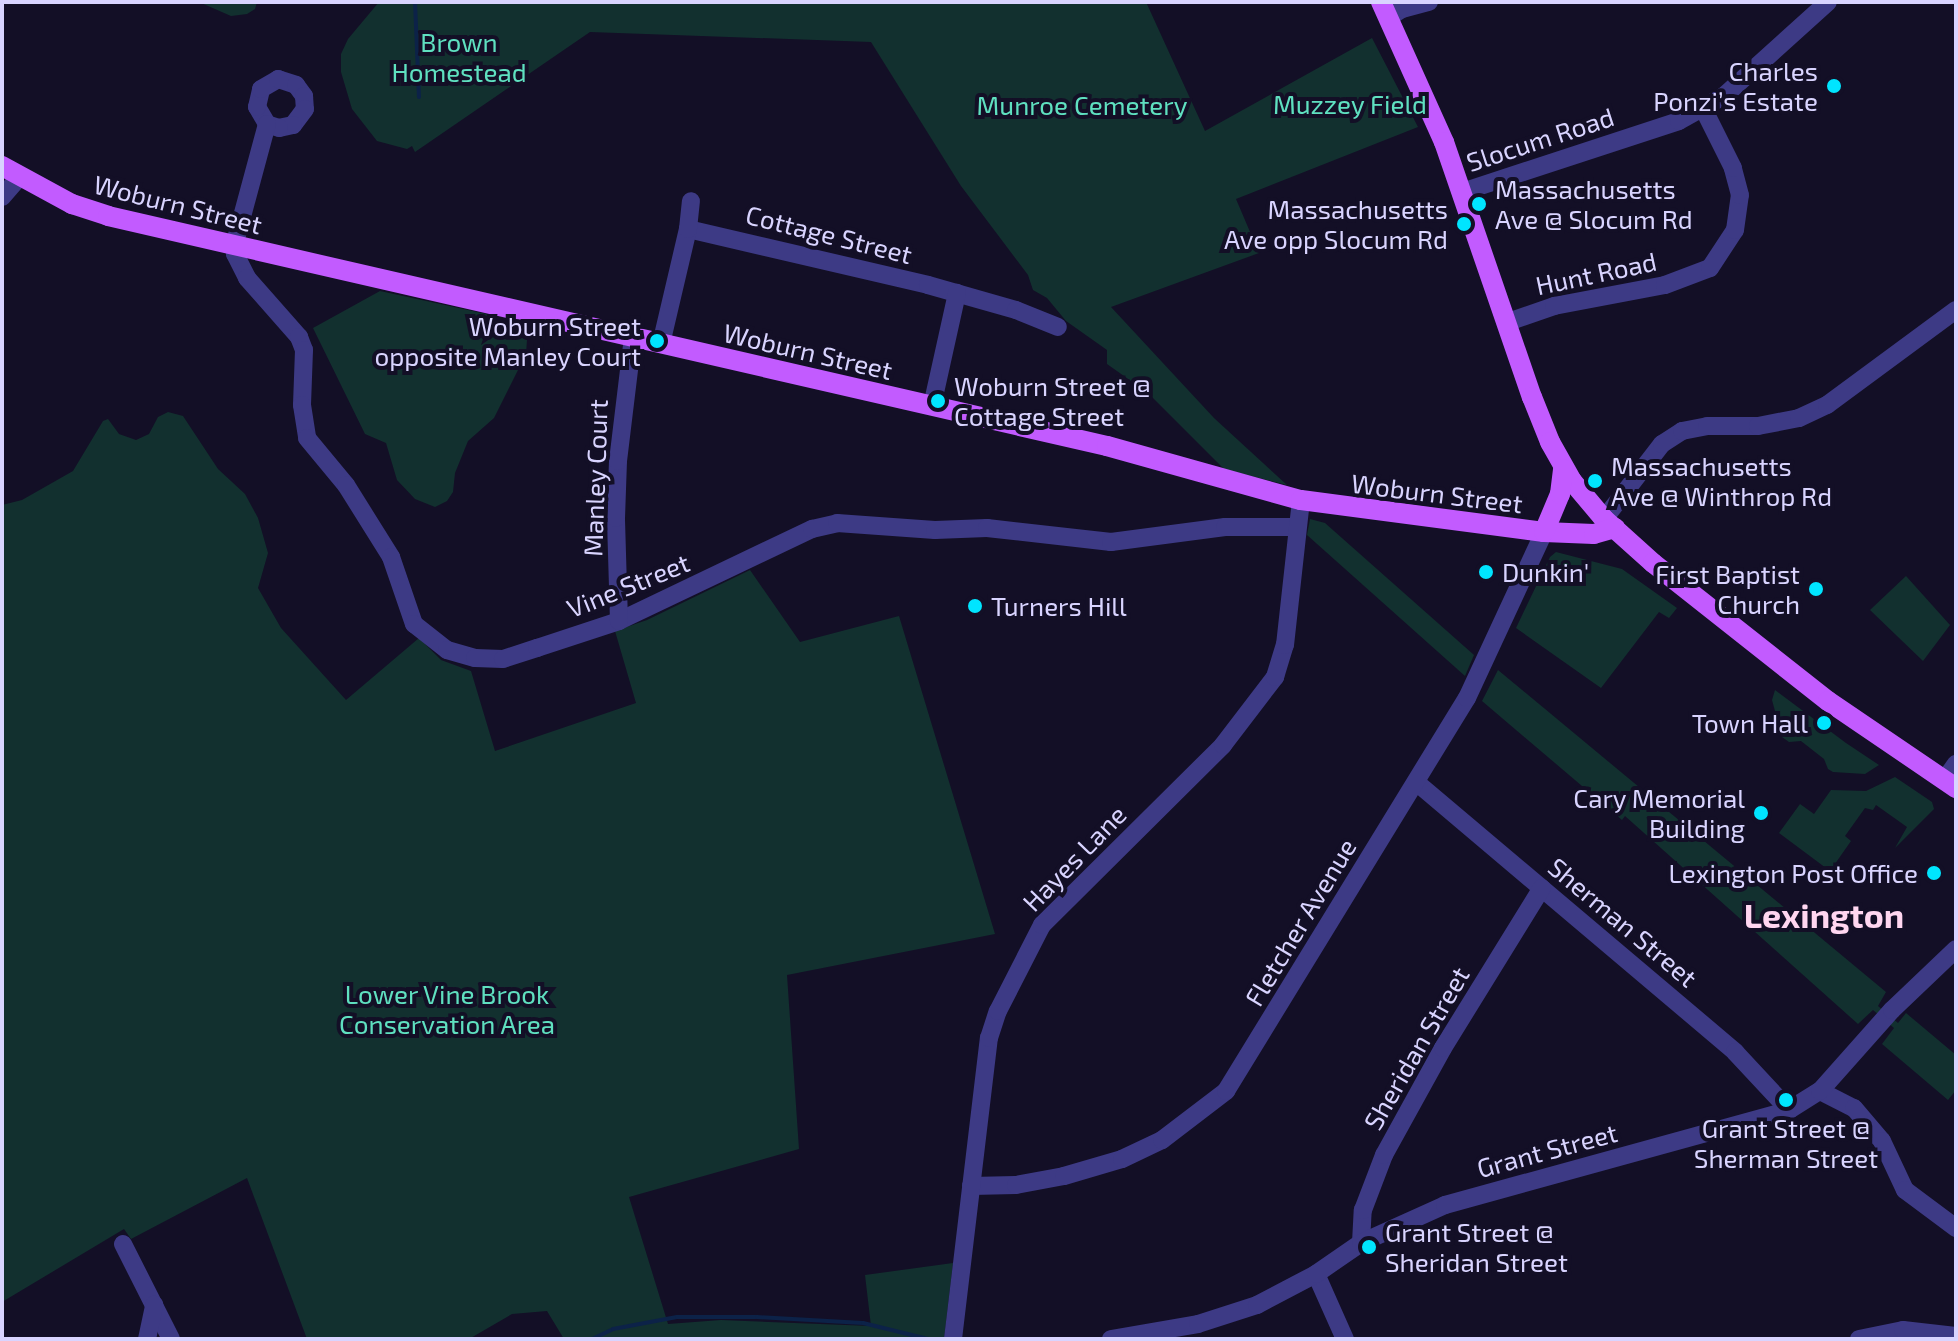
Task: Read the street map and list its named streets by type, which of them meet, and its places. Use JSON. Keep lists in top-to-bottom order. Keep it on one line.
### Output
{"streets":{"main road":["Woburn Street"],"street":["Slocum Road","Cottage Street","Hunt Road","Manley Court","Vine Street","Hayes Lane","Fletcher Avenue","Sherman Street","Sheridan Street","Grant Street"]},"crossings":[["Slocum Road","Hunt Road"],["Woburn Street","Manley Court"],["Woburn Street","Vine Street"],["Woburn Street","Hayes Lane"],["Woburn Street","Fletcher Avenue"],["Manley Court","Vine Street"],["Vine Street","Hayes Lane"],["Hayes Lane","Fletcher Avenue"],["Fletcher Avenue","Sherman Street"],["Sherman Street","Sheridan Street"],["Sherman Street","Grant Street"],["Sheridan Street","Grant Street"]],"districts":["Lexington"],"parks":["Brown Homestead","Muzzey Field","Munroe Cemetery","Lower Vine Brook Conservation Area"],"places":["Charles Ponzi’s Estate","Massachusetts Ave @ Slocum Rd","Massachusetts Ave opp Slocum Rd","Woburn Street opposite Manley Court","Woburn Street @ Cottage Street","Massachusetts Ave @ Winthrop Rd","Dunkin'","First Baptist Church","Turners Hill","Town Hall","Cary Memorial Building","Lexington Post Office","Grant Street @ Sherman Street","Grant Street @ Sheridan Street"]}
